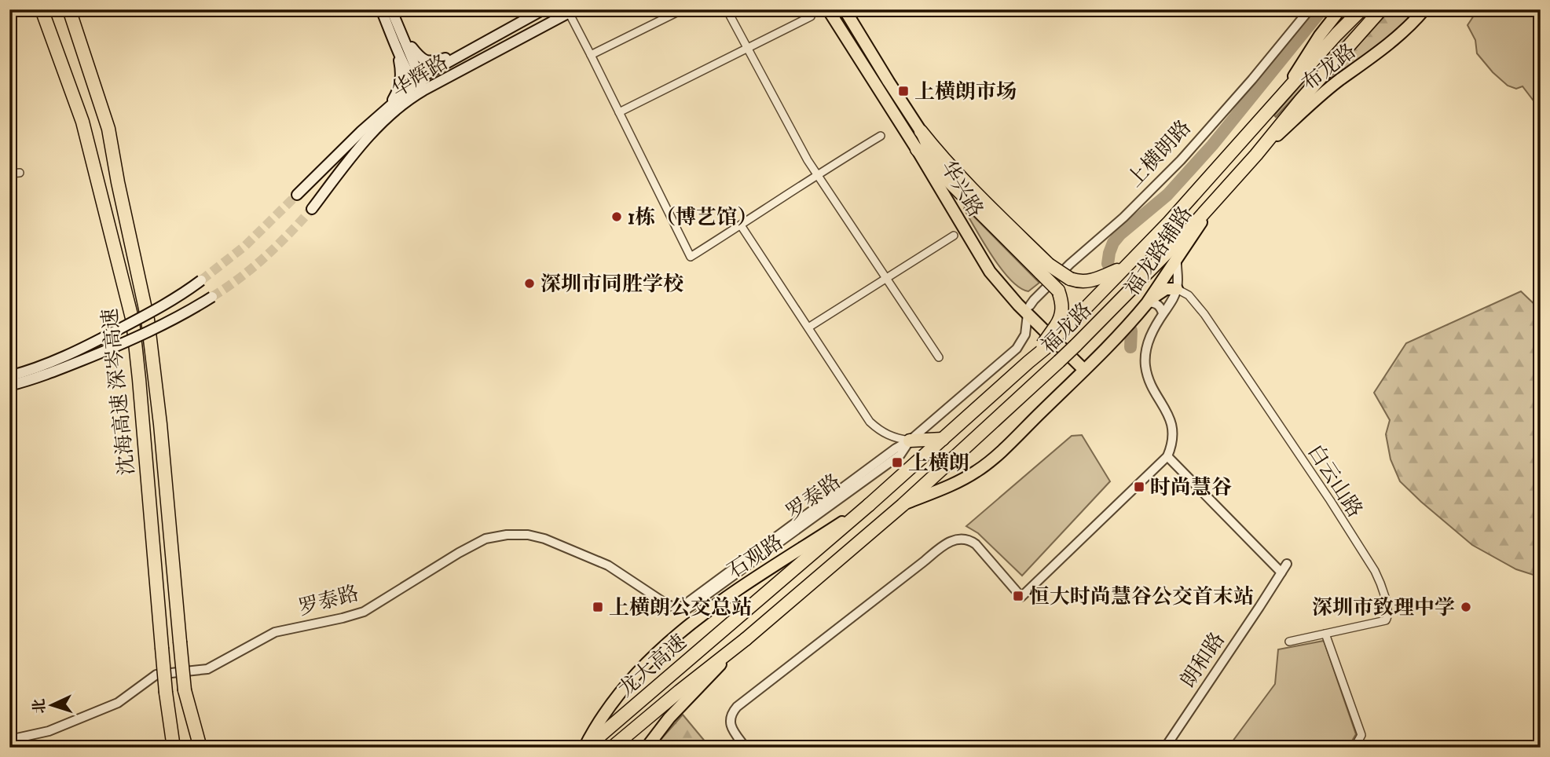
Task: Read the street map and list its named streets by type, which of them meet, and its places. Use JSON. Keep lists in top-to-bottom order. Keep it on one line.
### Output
{"streets":{"highway":["福龙路","沈海高速 深岑高速","龙大高速"],"main road":["布龙路","华辉路","华兴路","福龙路辅路","石观路"],"street":["上横朗路","白云山路","罗泰路","朗和路"]},"crossings":[["布龙路","福龙路"],["上横朗路","华兴路"],["上横朗路","罗泰路"],["华兴路","福龙路辅路"],["华兴路","罗泰路"],["福龙路辅路","福龙路"],["福龙路","石观路"],["福龙路","龙大高速"],["石观路","龙大高速"]],"places":{"transit":["上横朗市场","上横朗","时尚慧谷","恒大时尚慧谷公交首末站","上横朗公交总站"],"other":["1栋（博艺馆）","深圳市同胜学校","深圳市致理中学"]},"north":"left"}
